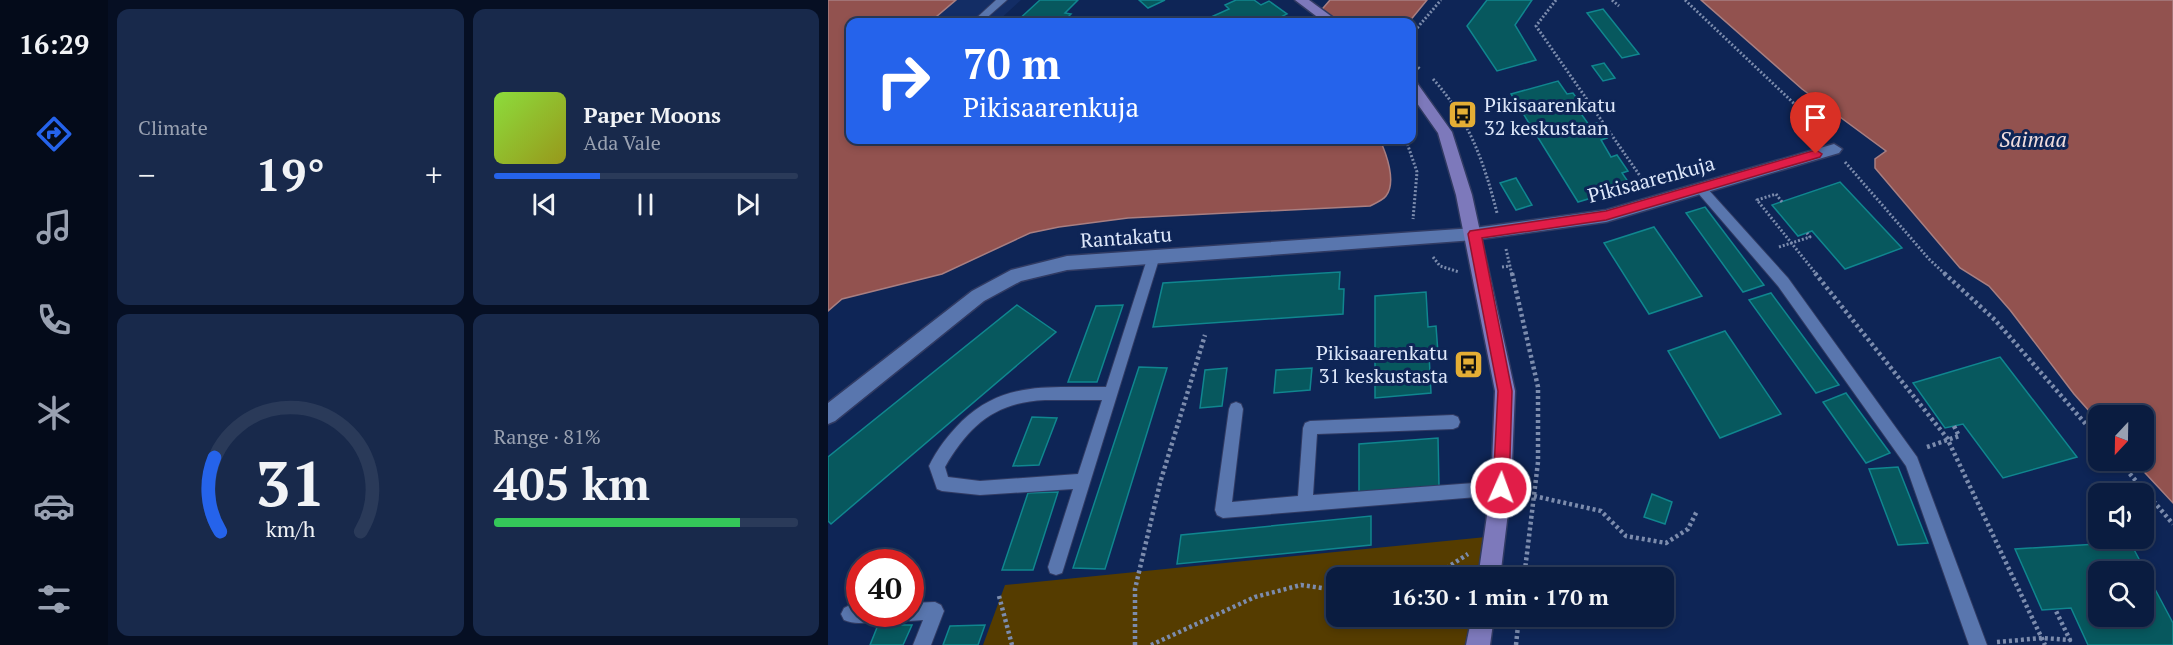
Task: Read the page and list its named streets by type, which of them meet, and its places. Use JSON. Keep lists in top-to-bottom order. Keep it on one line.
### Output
{"streets":{"street":["Pikisaarenkuja","Rantakatu"]},"crossings":[["Pikisaarenkuja","Rantakatu"]],"water":["Saimaa"],"places":{"bus stop":["Pikisaarenkatu 32 keskustaan","Pikisaarenkatu 31 keskustasta"]},"north":"bottom","page":{"tabs":"16:29","tile":["Climate",["Range · 81%","405 km"]],"turn":["70 m","Pikisaarenkuja"],"song":["Paper Moons","Ada Vale"],"heat":["−","19°","+"],"limit":"40","trip":"16:30 · 1 min · 170 m","gauge":["31","km/h"]}}
